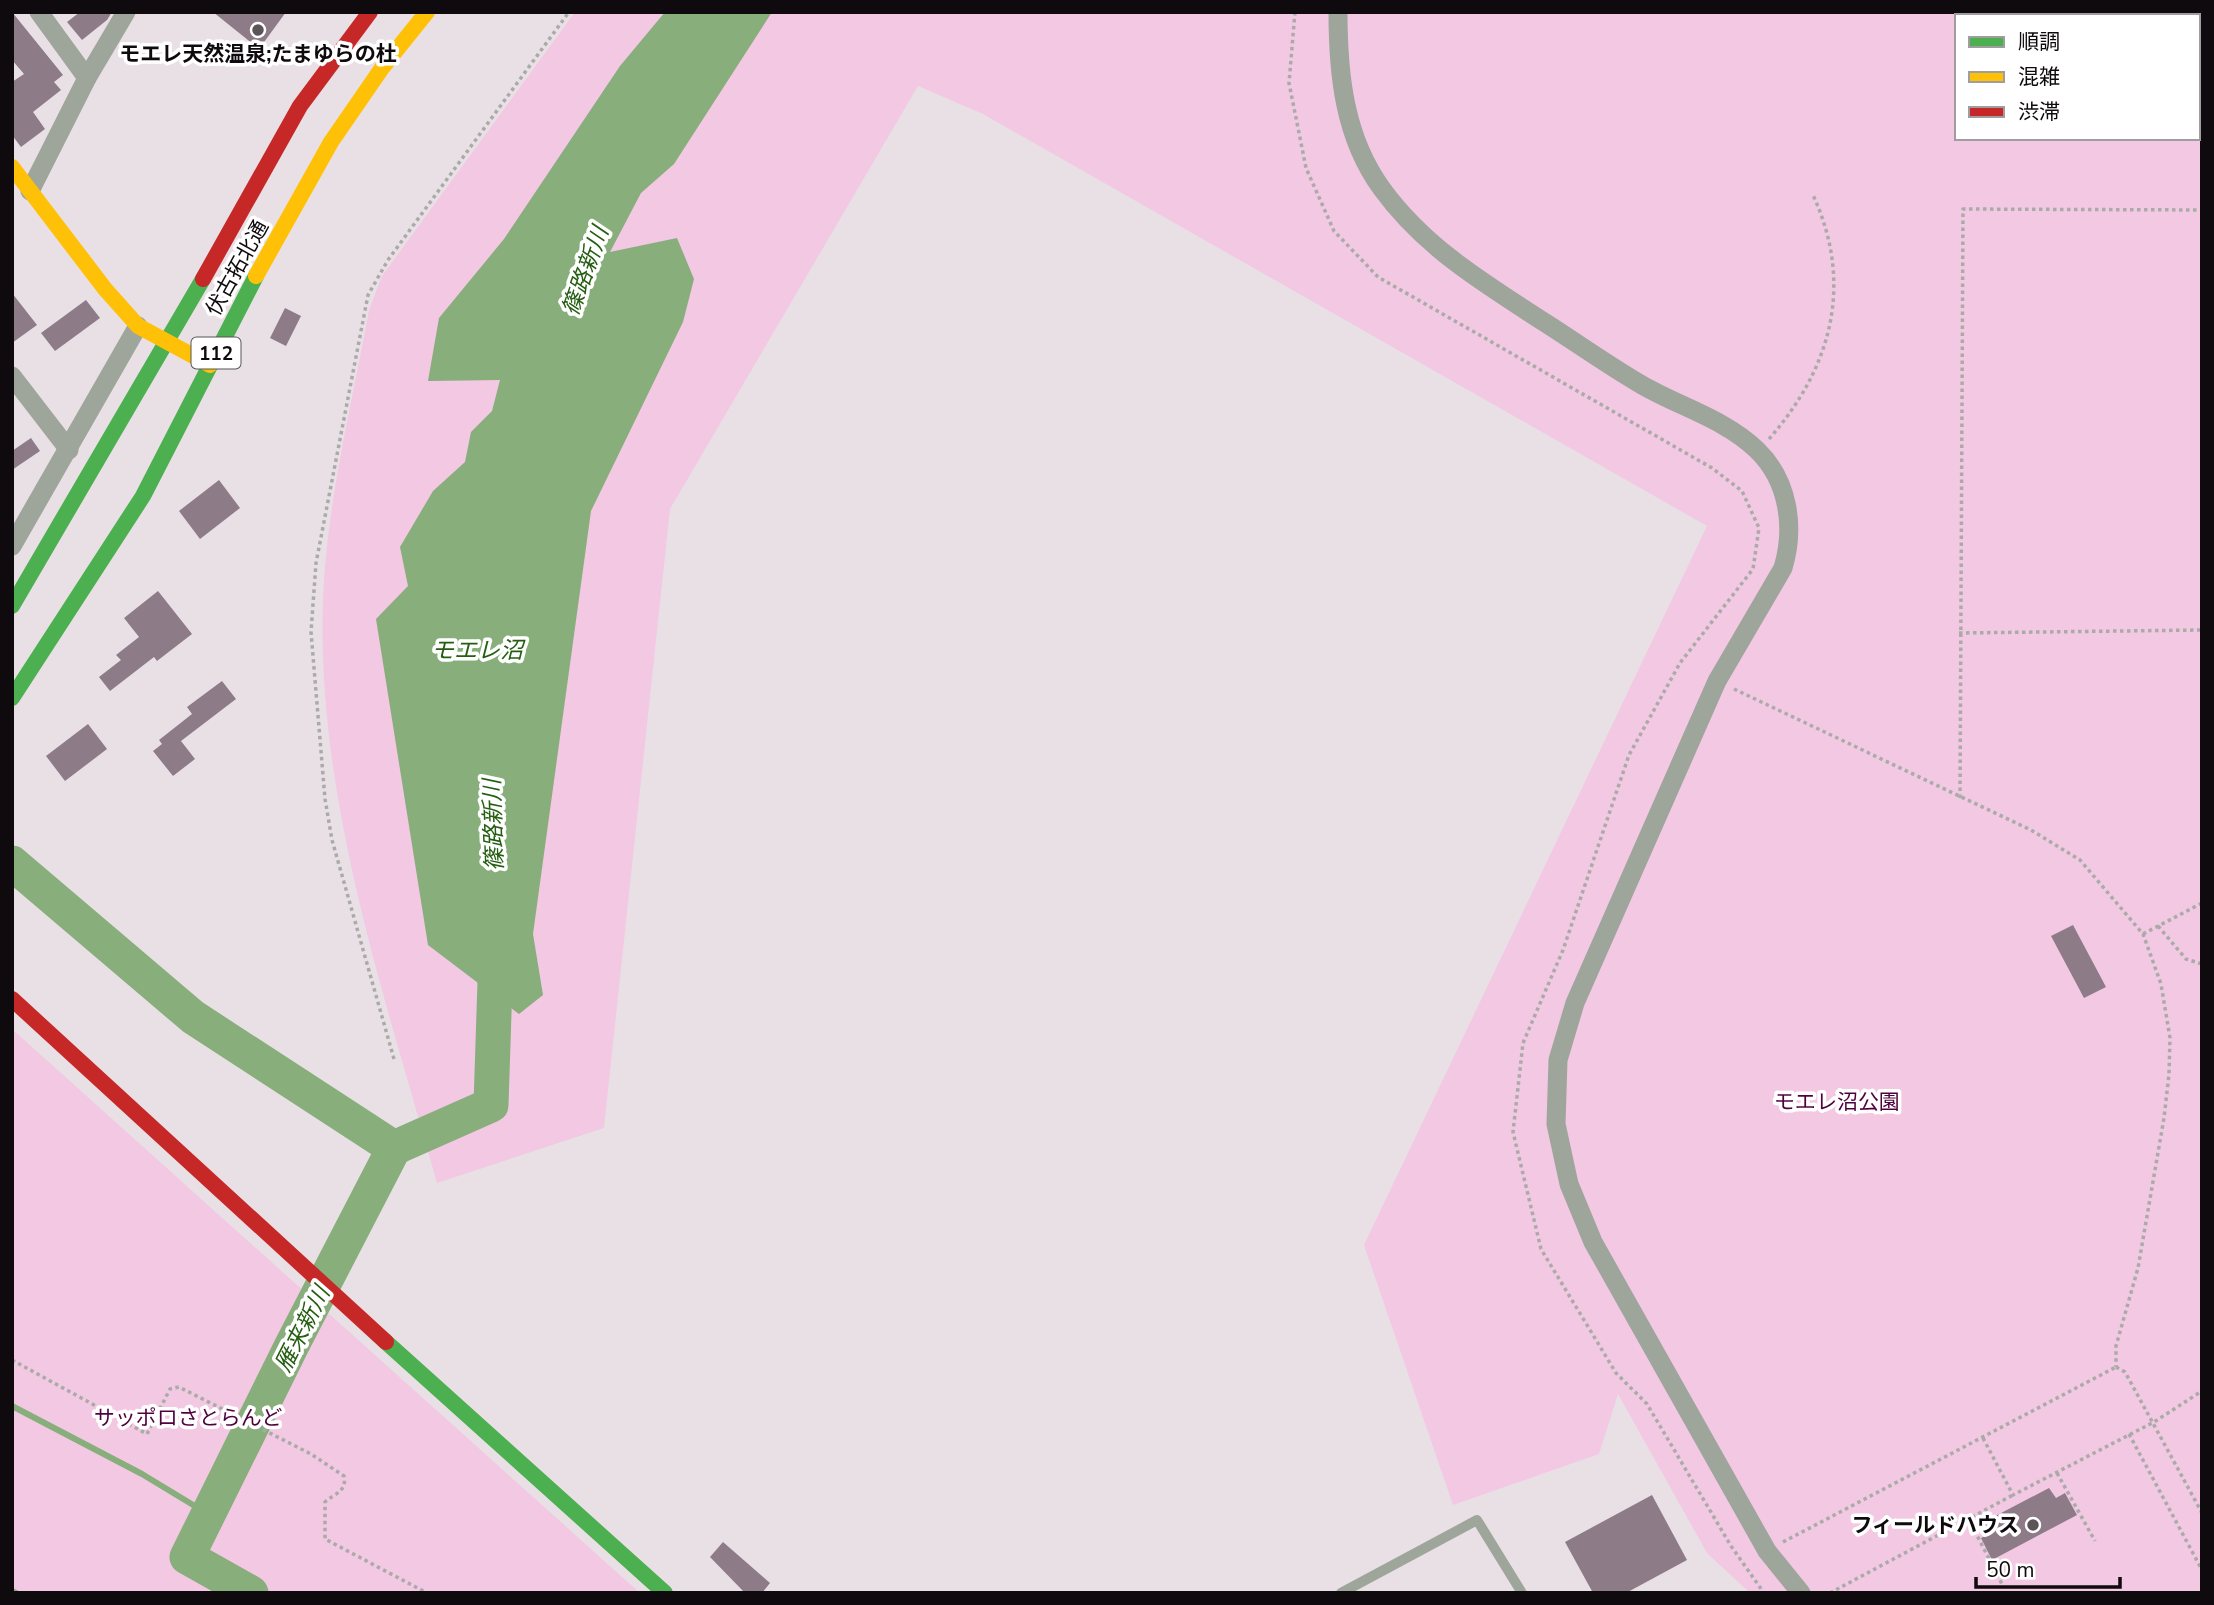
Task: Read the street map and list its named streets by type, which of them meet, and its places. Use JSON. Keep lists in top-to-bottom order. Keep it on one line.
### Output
{"streets":{"main road":["伏古拓北通","112"]},"water":["篠路新川","モエレ沼","雁来新川"],"parks":["モエレ沼公園","サッポロさとらんど"],"places":["モエレ天然温泉;たまゆらの杜","フィールドハウス"],"legend":["順調","混雑","渋滞"],"scale_bar":"50 m"}
